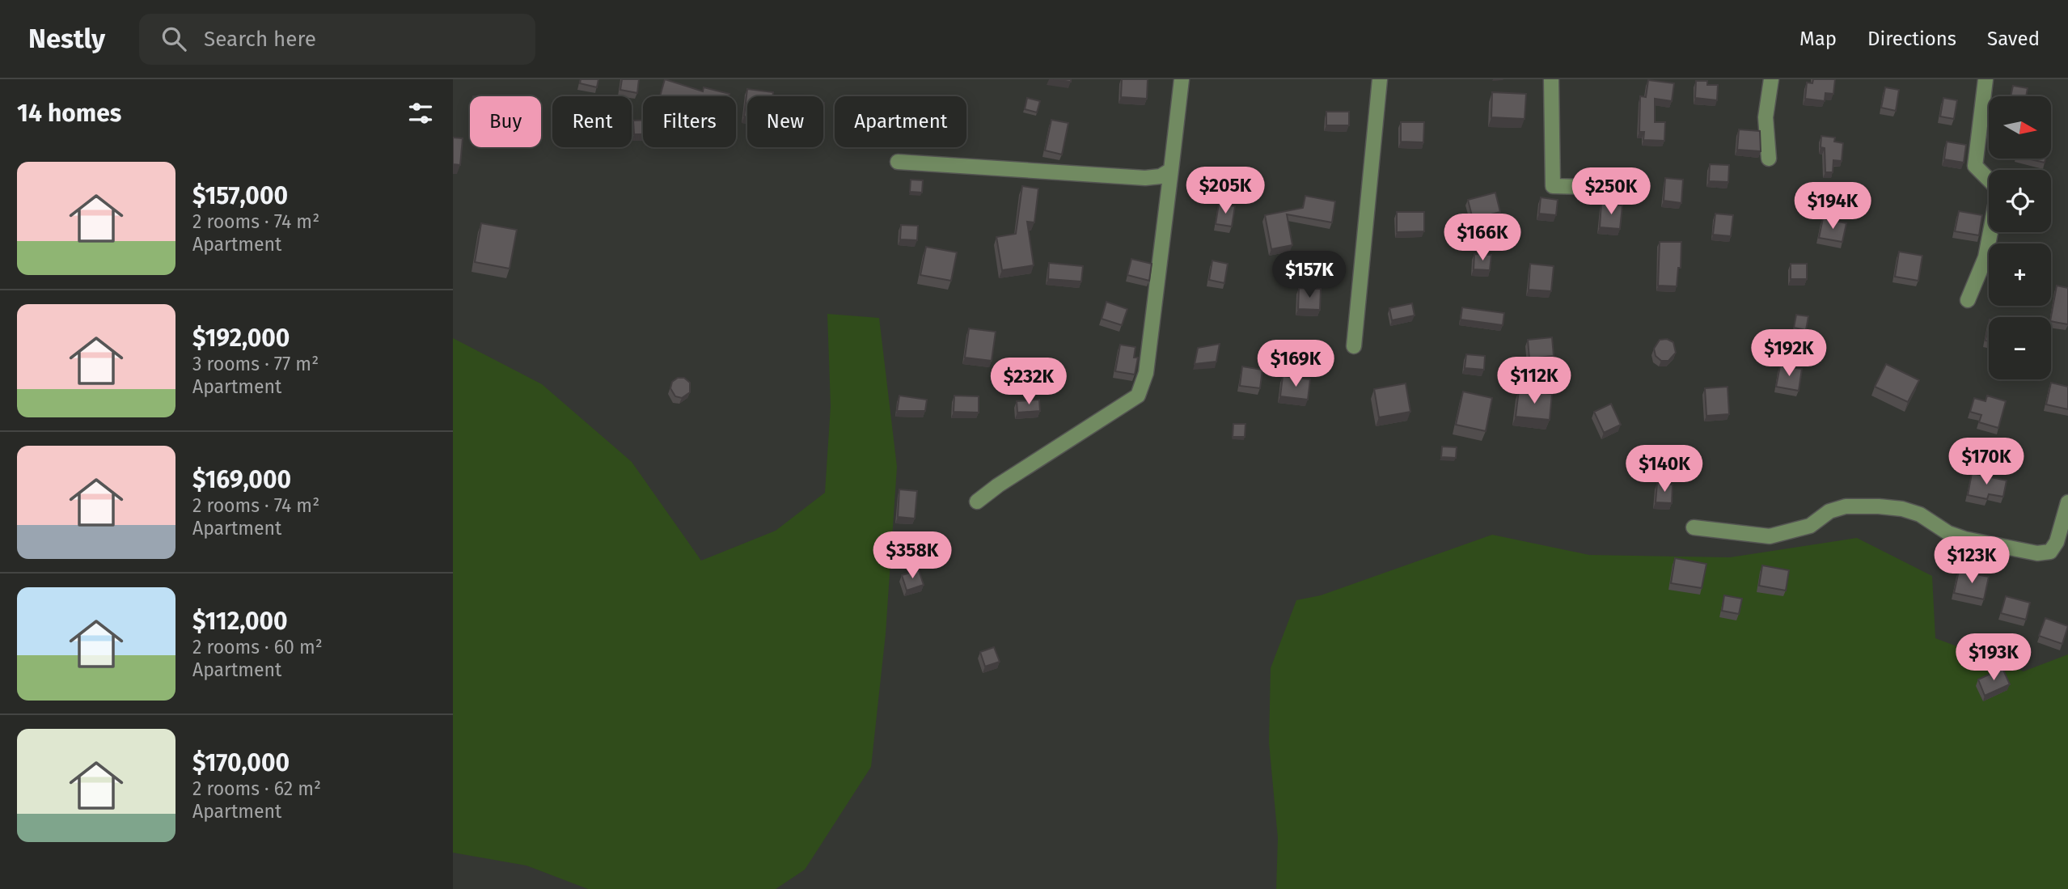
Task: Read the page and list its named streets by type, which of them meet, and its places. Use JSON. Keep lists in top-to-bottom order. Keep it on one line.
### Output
{"north":"right","page":{"header":"Nestly","search":"Search here","nav":["Map","Directions","Saved"],"heading":"14 homes","map_buttons":["+","−"],"chip":["Buy","Rent","Filters","New","Apartment"],"list":[{"name":"$157,000","note":"2 rooms · 74 m² · Apartment"},{"name":"$192,000","note":"3 rooms · 77 m² · Apartment"},{"name":"$169,000","note":"2 rooms · 74 m² · Apartment"},{"name":"$112,000","note":"2 rooms · 60 m² · Apartment"},{"name":"$170,000","note":"2 rooms · 62 m² · Apartment"}],"price":["$205K","$250K","$194K","$166K","$157K","$192K","$169K","$112K","$232K","$170K","$140K","$358K","$123K","$193K"]}}
